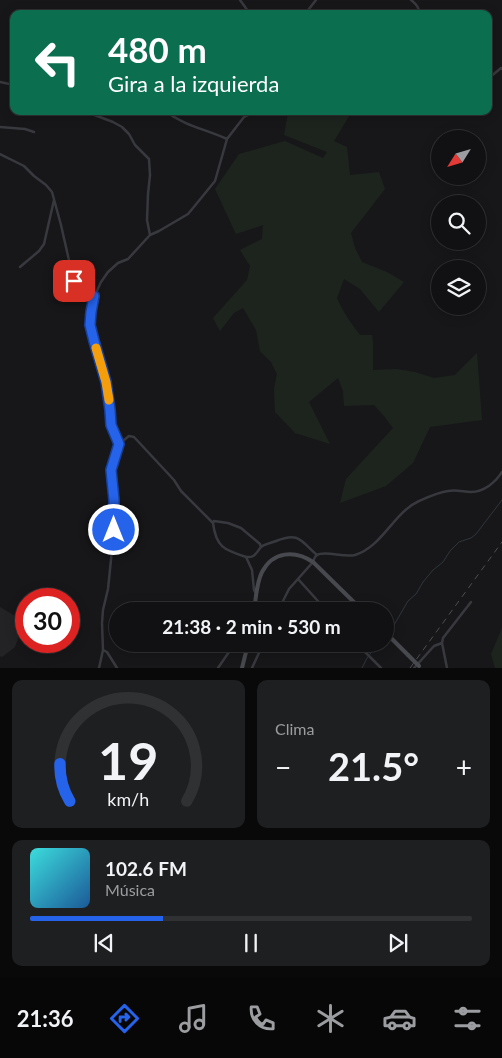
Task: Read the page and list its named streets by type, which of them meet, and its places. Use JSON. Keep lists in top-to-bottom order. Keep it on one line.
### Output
{"north":"bottom left","page":{"turn":["480 m","Gira a la izquierda"],"limit":"30","trip":"21:38 · 2 min · 530 m","tile":"Clima","heat":["−","21.5°","+"],"song":["102.6 FM","Música"],"tabs":"21:36","gauge":["19","km/h"]}}
